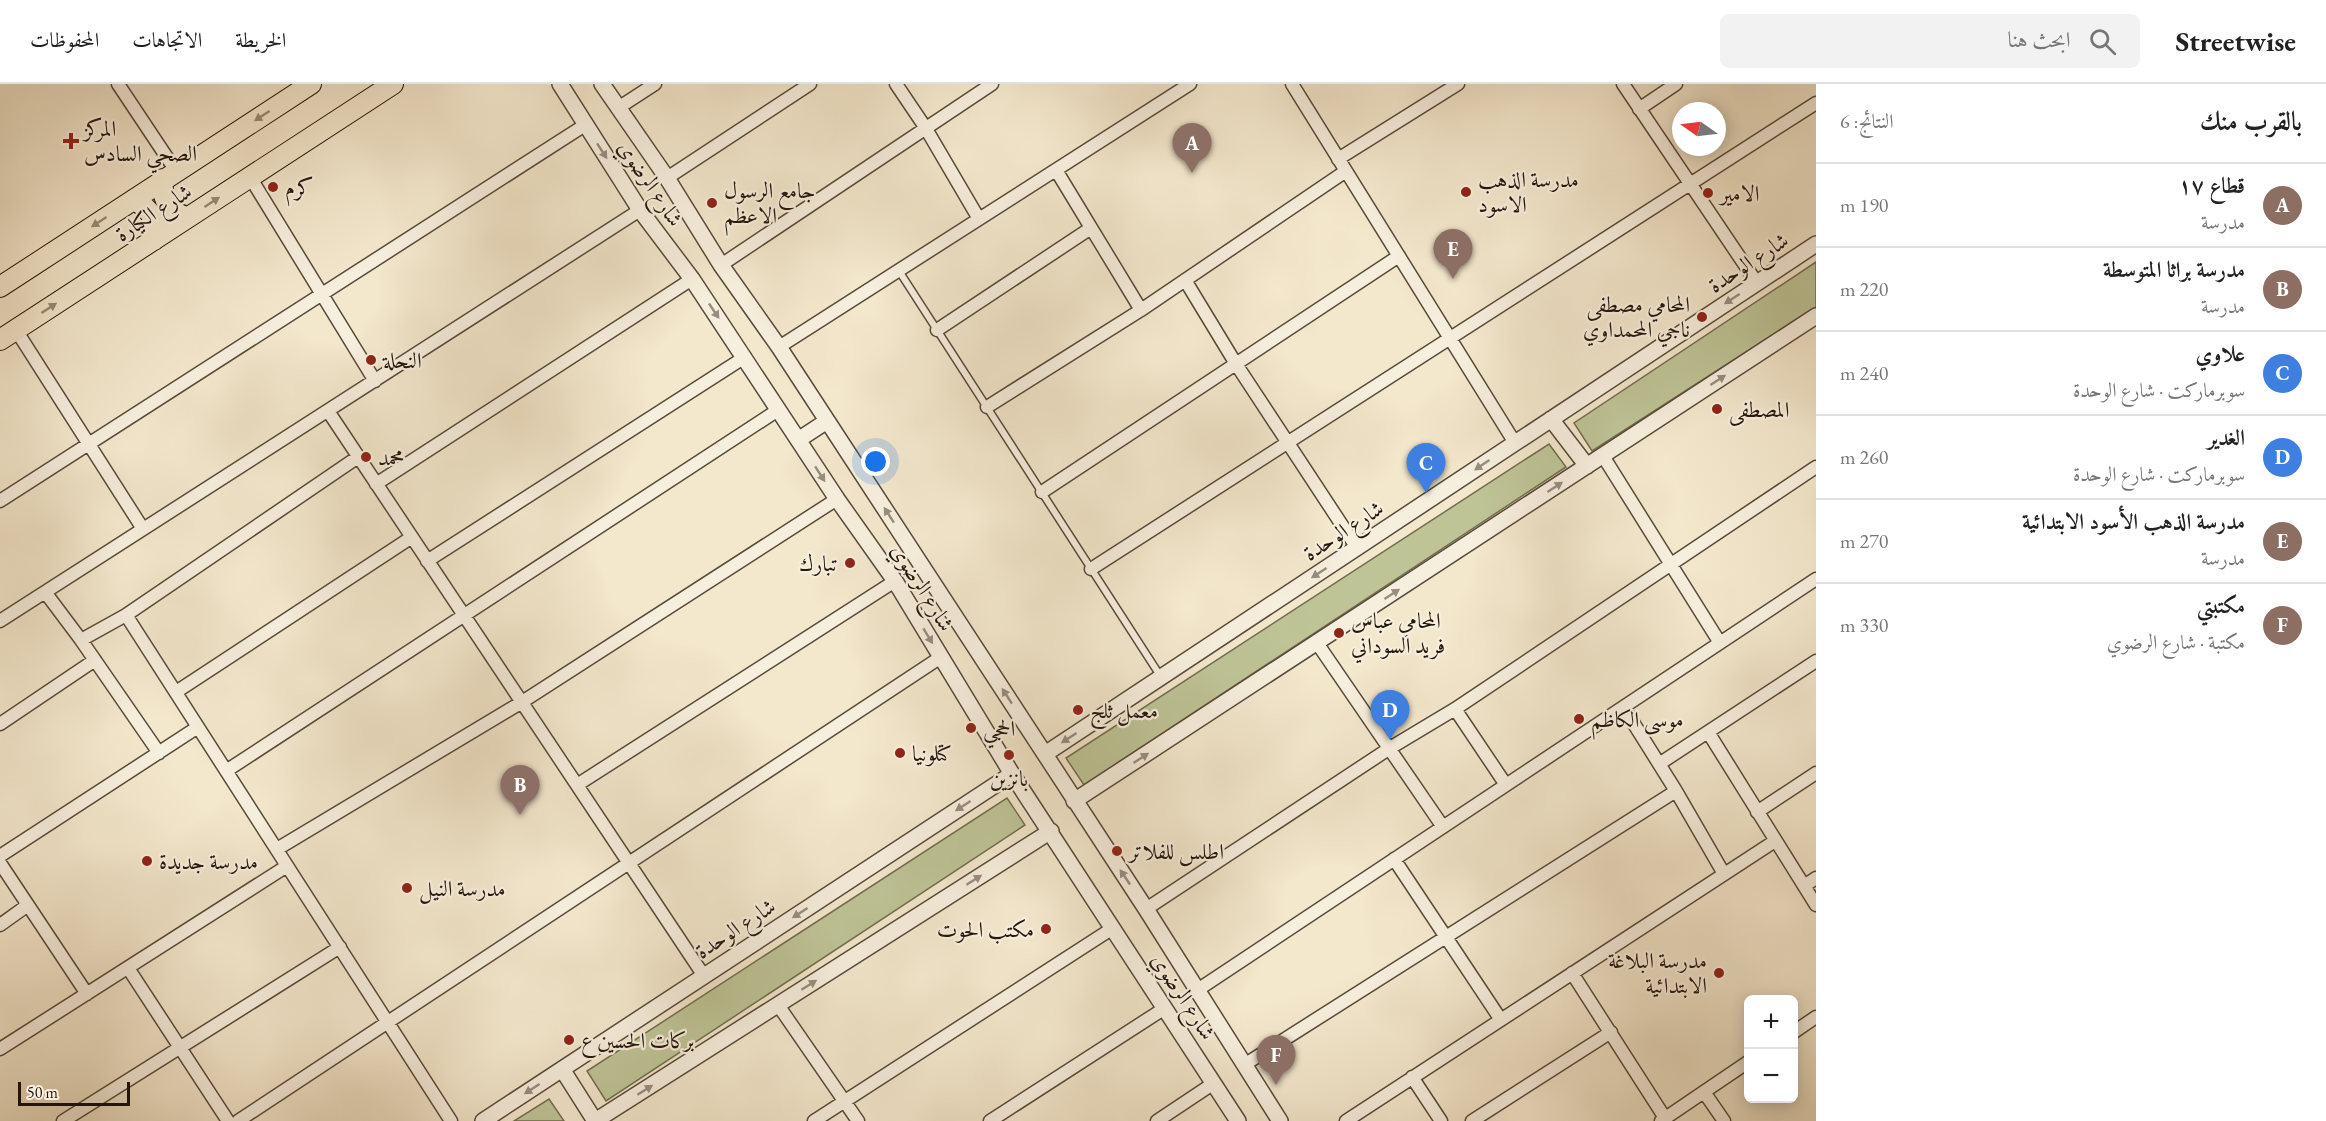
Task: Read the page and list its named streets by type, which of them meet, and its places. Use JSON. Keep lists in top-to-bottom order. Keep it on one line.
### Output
{"streets":{"main road":["شارع الكيارة"],"street":["شارع الرضوي","شارع الوحدة"]},"crossings":[["شارع الرضوي","شارع الوحدة"]],"places":{"health":["المركز الصحي السادس"],"other":["كرم","مدرسة الذهب الاسود","الامير","جامع الرسول الاعظم","المحامي مصطفى ناجي المحمداوي","النحلة","المصطفى","محمد","تبارك","المحامي عباس فريد السوداني","معمل ثلج","موسى الكاظم","الحجي","كتلونيا","بانزين","اطلس للفلاتر","مدرسة جديدة","مدرسة النيل","مكتب الحوت","مدرسة البلاغة الابتدائية","بركات الحسين ع"]},"scale_bar":"50 m","north":"left","page":{"header":"Streetwise","search":"ابحث هنا","nav":["الخريطة","الاتجاهات","المحفوظات"],"heading":["بالقرب منك","النتائج: 6"],"pins":["A","E","C","D","B","F"],"list":[{"mark":"A","name":"قطاع ١٧","note":"مدرسة","value":"190 m"},{"mark":"B","name":"مدرسة براثا المتوسطة","note":"مدرسة","value":"220 m"},{"mark":"C","name":"علاوي","note":"سوبرماركت · شارع الوحدة","value":"240 m"},{"mark":"D","name":"الغدير","note":"سوبرماركت · شارع الوحدة","value":"260 m"},{"mark":"E","name":"مدرسة الذهب الأسود الابتدائية","note":"مدرسة","value":"270 m"},{"mark":"F","name":"مكتبتي","note":"مكتبة · شارع الرضوي","value":"330 m"}],"map_buttons":["+","−"],"scale":"50 m"}}
